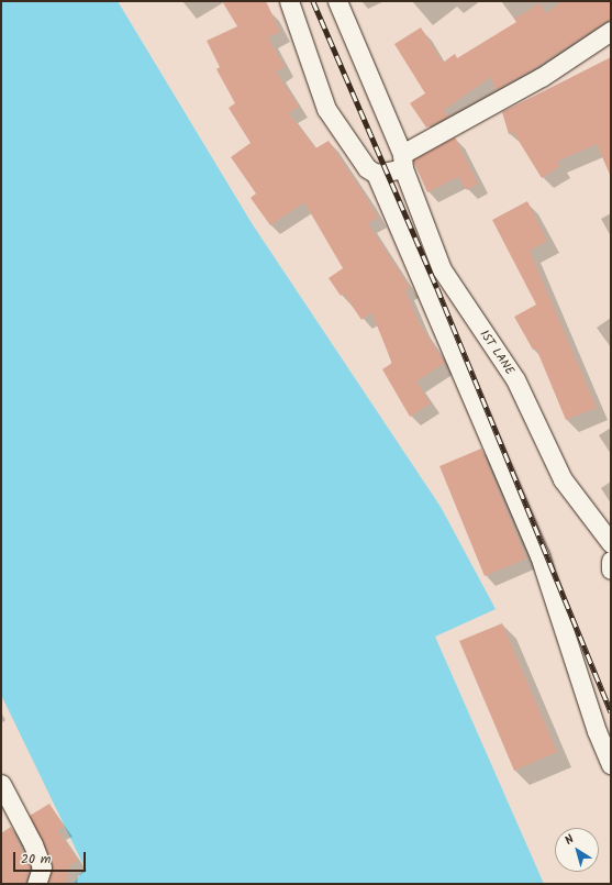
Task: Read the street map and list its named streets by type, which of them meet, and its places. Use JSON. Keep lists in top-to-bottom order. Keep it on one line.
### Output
{"streets":{"street":["1ST LANE"]},"scale_bar":"20 m","north":"top left"}
